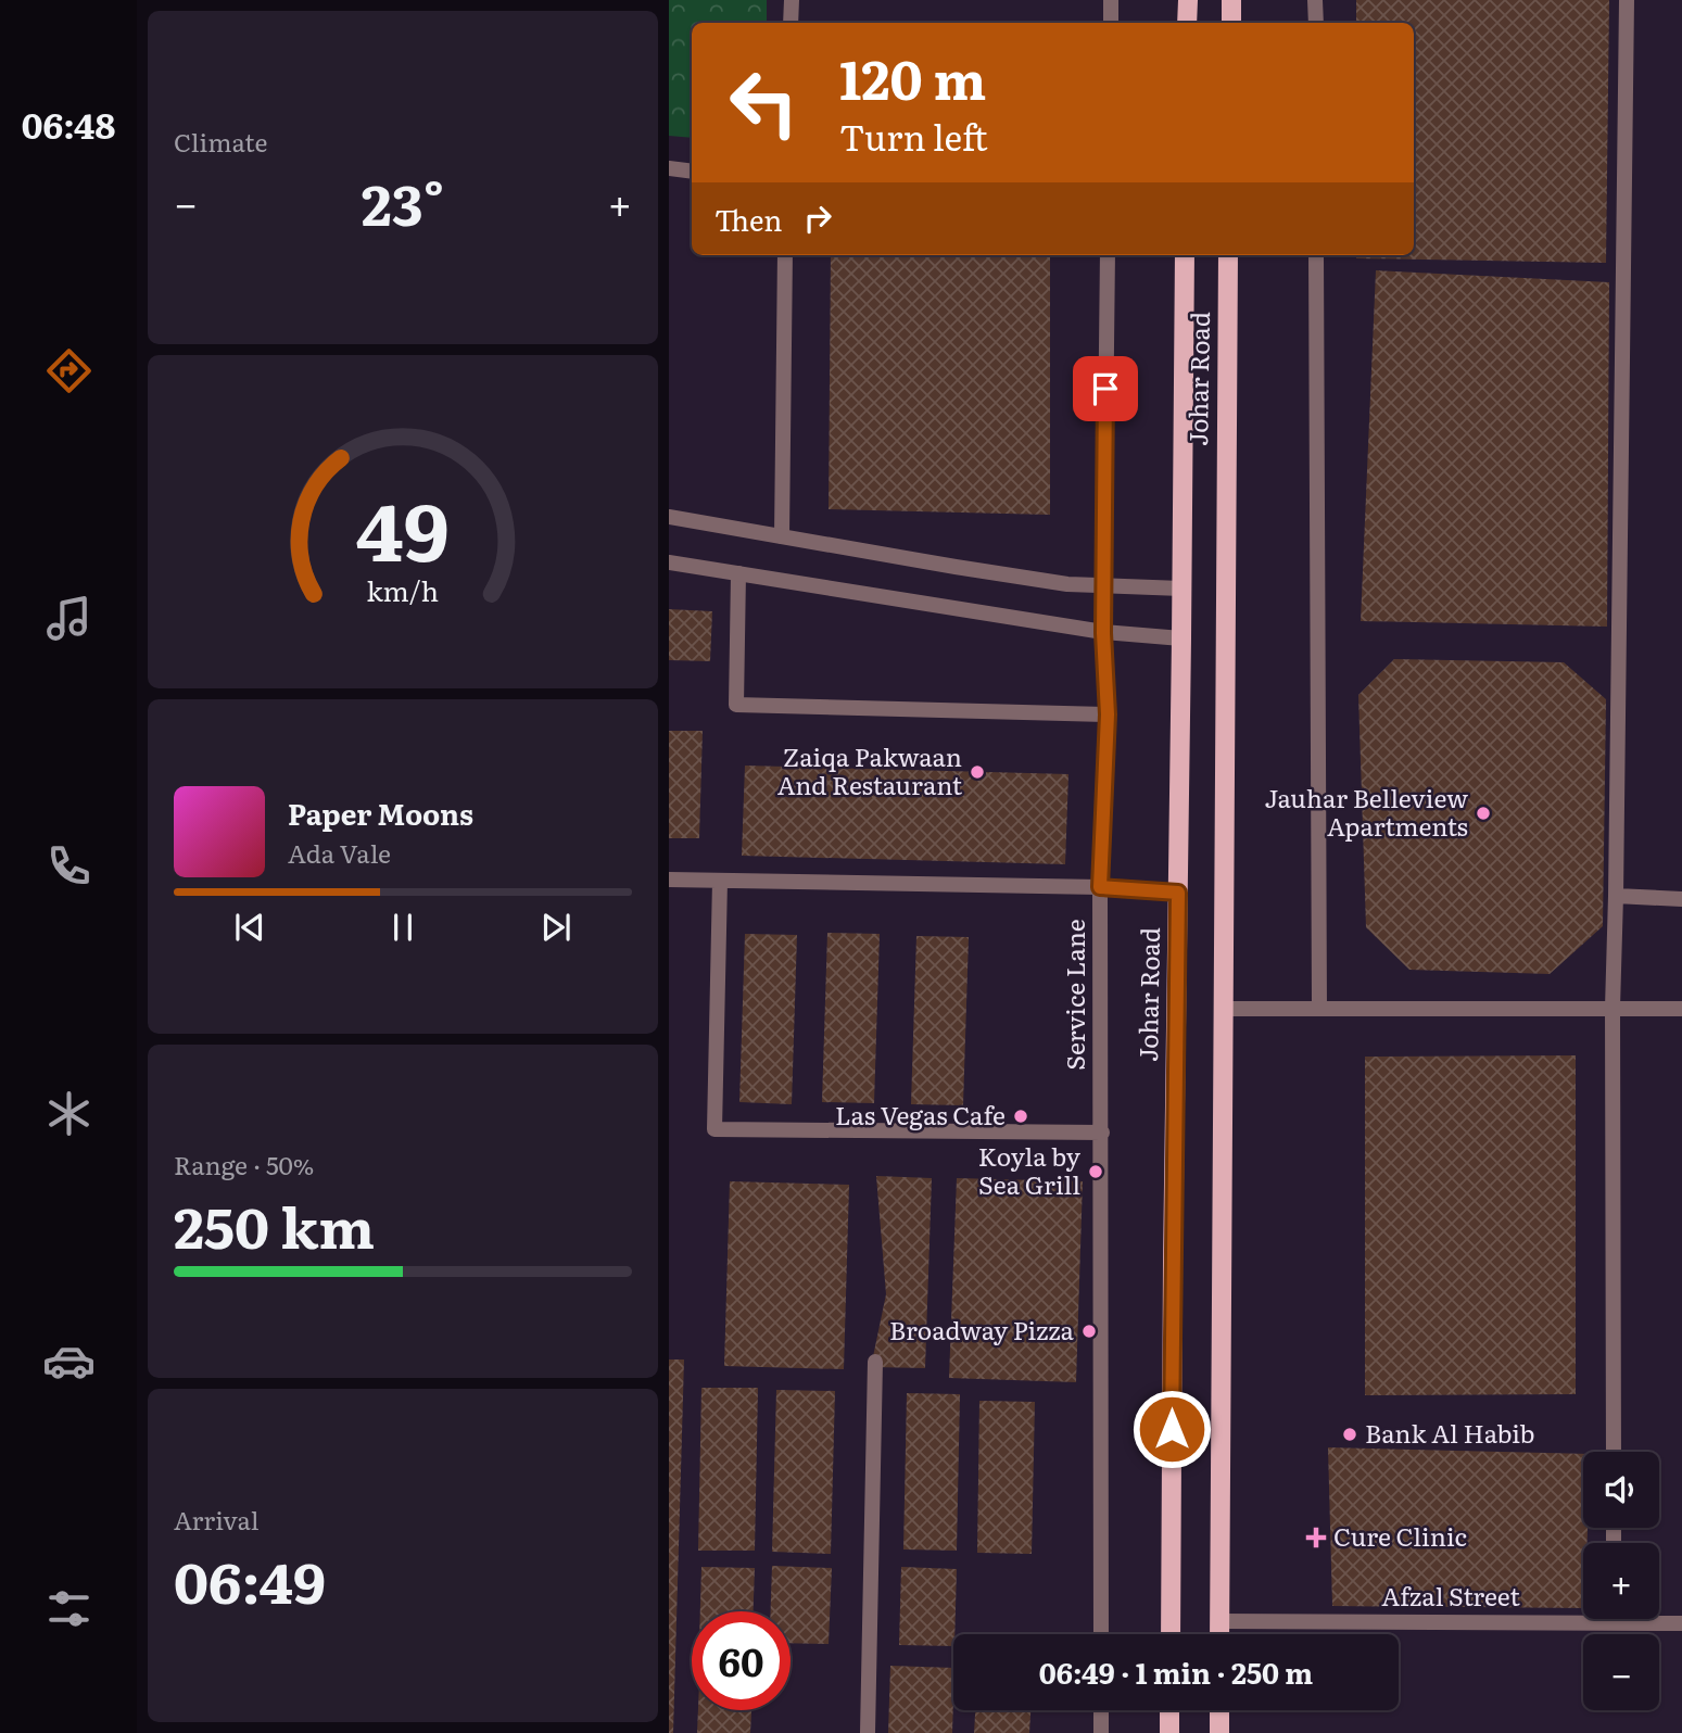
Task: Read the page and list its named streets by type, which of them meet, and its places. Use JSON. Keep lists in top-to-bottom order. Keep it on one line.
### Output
{"streets":{"main road":["Johar Road"],"street":["Service Lane","Afzal Street"]},"crossings":[["Johar Road","Afzal Street"]],"places":{"other":["Zaiqa Pakwaan And Restaurant","Jauhar Belleview Apartments","Las Vegas Cafe","Koyla by Sea Grill","Broadway Pizza","Bank Al Habib"],"health":["Cure Clinic"]},"page":{"tabs":"06:48","tile":["Climate",["Range · 50%","250 km"],["Arrival","06:49"]],"turn":["120 m","Turn left"],"heat":["−","23°","+"],"then":"Then","song":["Paper Moons","Ada Vale"],"map_buttons":["+","−"],"limit":"60","trip":"06:49 · 1 min · 250 m","gauge":["49","km/h"]}}
